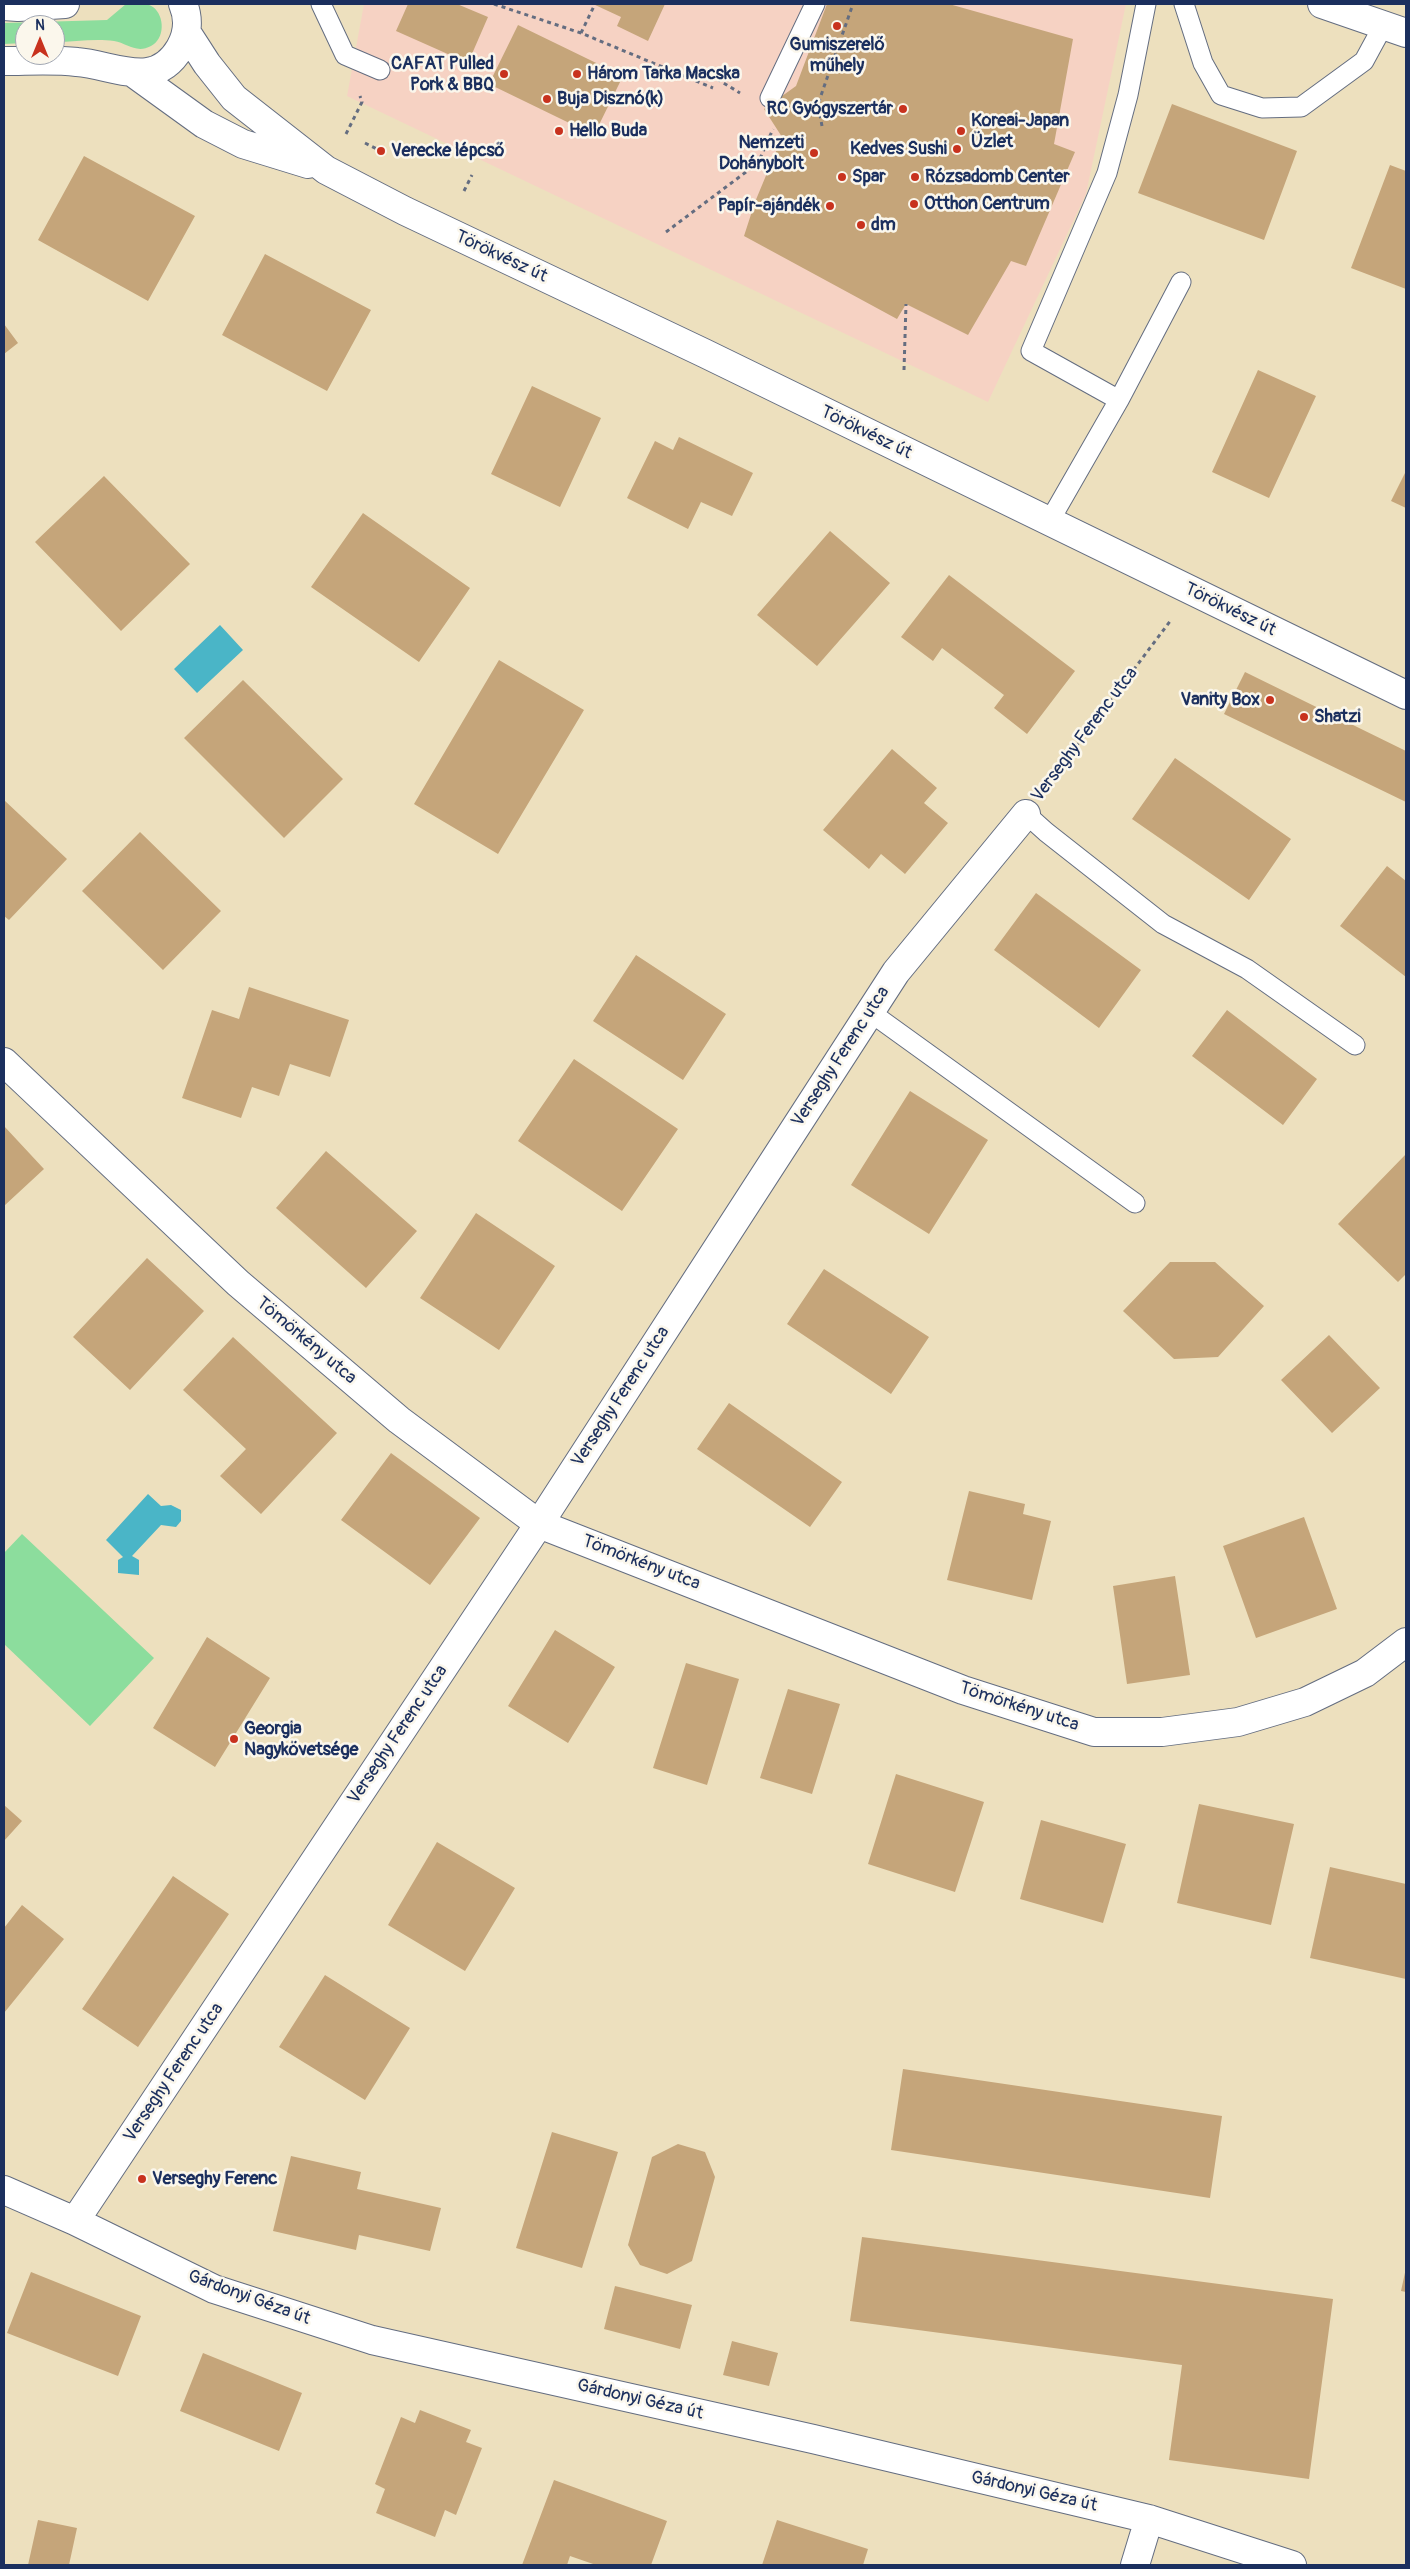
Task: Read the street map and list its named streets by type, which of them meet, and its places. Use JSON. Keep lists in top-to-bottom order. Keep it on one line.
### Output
{"streets":{"street":["Törökvész út","Verseghy Ferenc utca","Tömörkény utca","Gárdonyi Géza út"]},"crossings":[["Törökvész út","Verseghy Ferenc utca"],["Verseghy Ferenc utca","Tömörkény utca"],["Verseghy Ferenc utca","Gárdonyi Géza út"]],"places":["Gumiszerelő műhely","CAFAT Pulled Pork & BBQ","Három Tarka Macska","Buja Disznó(k)","RC Gyógyszertár","Hello Buda","Koreai-Japan Üzlet","Kedves Sushi","Verecke lépcső","Nemzeti Dohánybolt","Spar","Rózsadomb Center","Otthon Centrum","Papír-ajándék","dm","Vanity Box","Shatzi","Georgia Nagykövetsége","Verseghy Ferenc"],"north":"top"}
